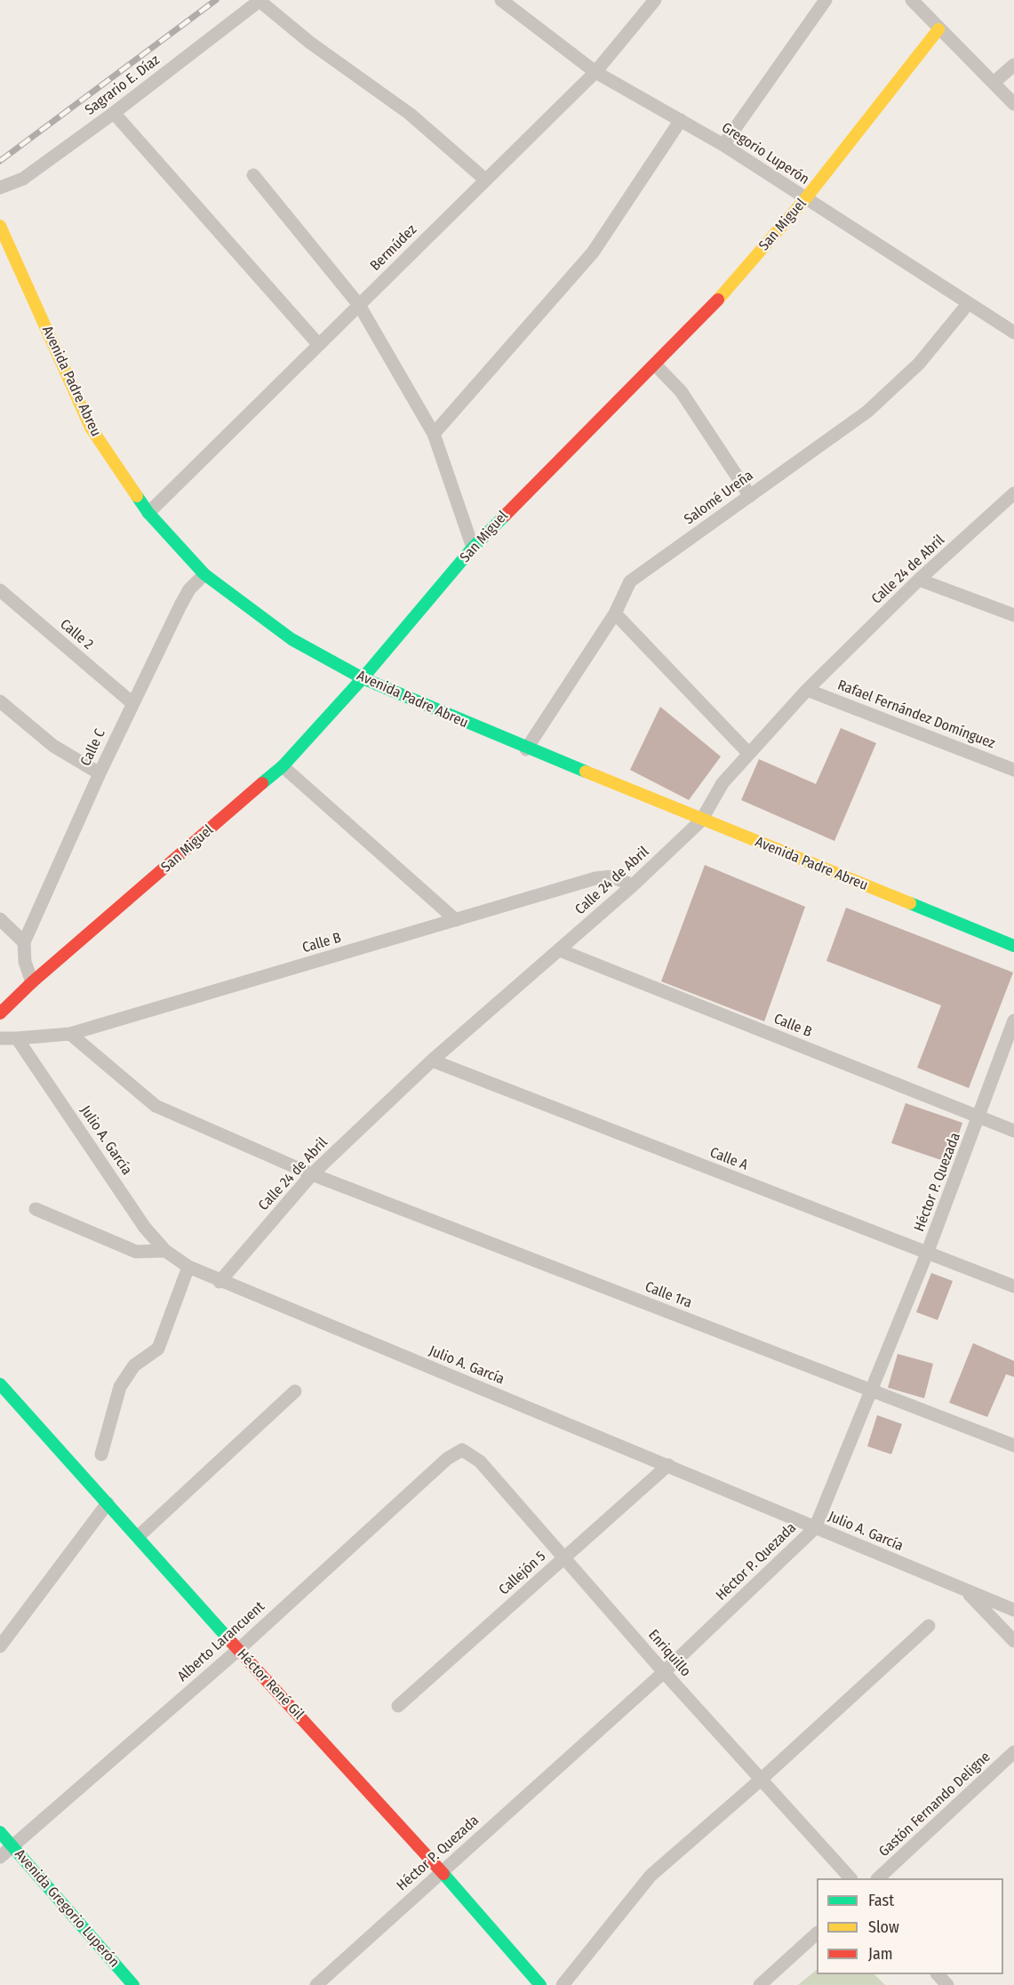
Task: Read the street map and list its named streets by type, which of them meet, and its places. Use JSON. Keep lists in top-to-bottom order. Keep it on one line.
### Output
{"streets":{"street":["Sagrario E. Díaz","Gregorio Luperón","San Miguel","Bermúdez","Avenida Padre Abreu","Salomé Ureña","Calle 24 de Abril","Calle 2","Rafael Fernández Domínguez","Calle C","Calle B","Julio A. García","Calle A","Héctor P. Quezada","Calle 1ra","Callejón 5","Alberto Larancuent","Enriquillo","Héctor René Gil","Gastón Fernando Deligne","Avenida Gregorio Luperón"]},"crossings":[["Gregorio Luperón","San Miguel"],["Gregorio Luperón","Bermúdez"],["Gregorio Luperón","Salomé Ureña"],["San Miguel","Avenida Padre Abreu"],["Bermúdez","Avenida Padre Abreu"],["Avenida Padre Abreu","Salomé Ureña"],["Avenida Padre Abreu","Calle 24 de Abril"],["Avenida Padre Abreu","Calle C"],["Calle 24 de Abril","Rafael Fernández Domínguez"],["Calle 24 de Abril","Calle B"],["Calle 24 de Abril","Julio A. García"],["Calle 24 de Abril","Calle A"],["Calle 24 de Abril","Calle 1ra"],["Calle 2","Calle C"],["Calle B","Julio A. García"],["Calle B","Héctor P. Quezada"],["Calle B","Calle 1ra"],["Julio A. García","Héctor P. Quezada"],["Julio A. García","Callejón 5"],["Calle A","Héctor P. Quezada"],["Héctor P. Quezada","Calle 1ra"],["Héctor P. Quezada","Enriquillo"],["Héctor P. Quezada","Héctor René Gil"],["Callejón 5","Enriquillo"],["Alberto Larancuent","Enriquillo"],["Alberto Larancuent","Héctor René Gil"],["Alberto Larancuent","Avenida Gregorio Luperón"]],"legend":["Fast","Slow","Jam"]}
